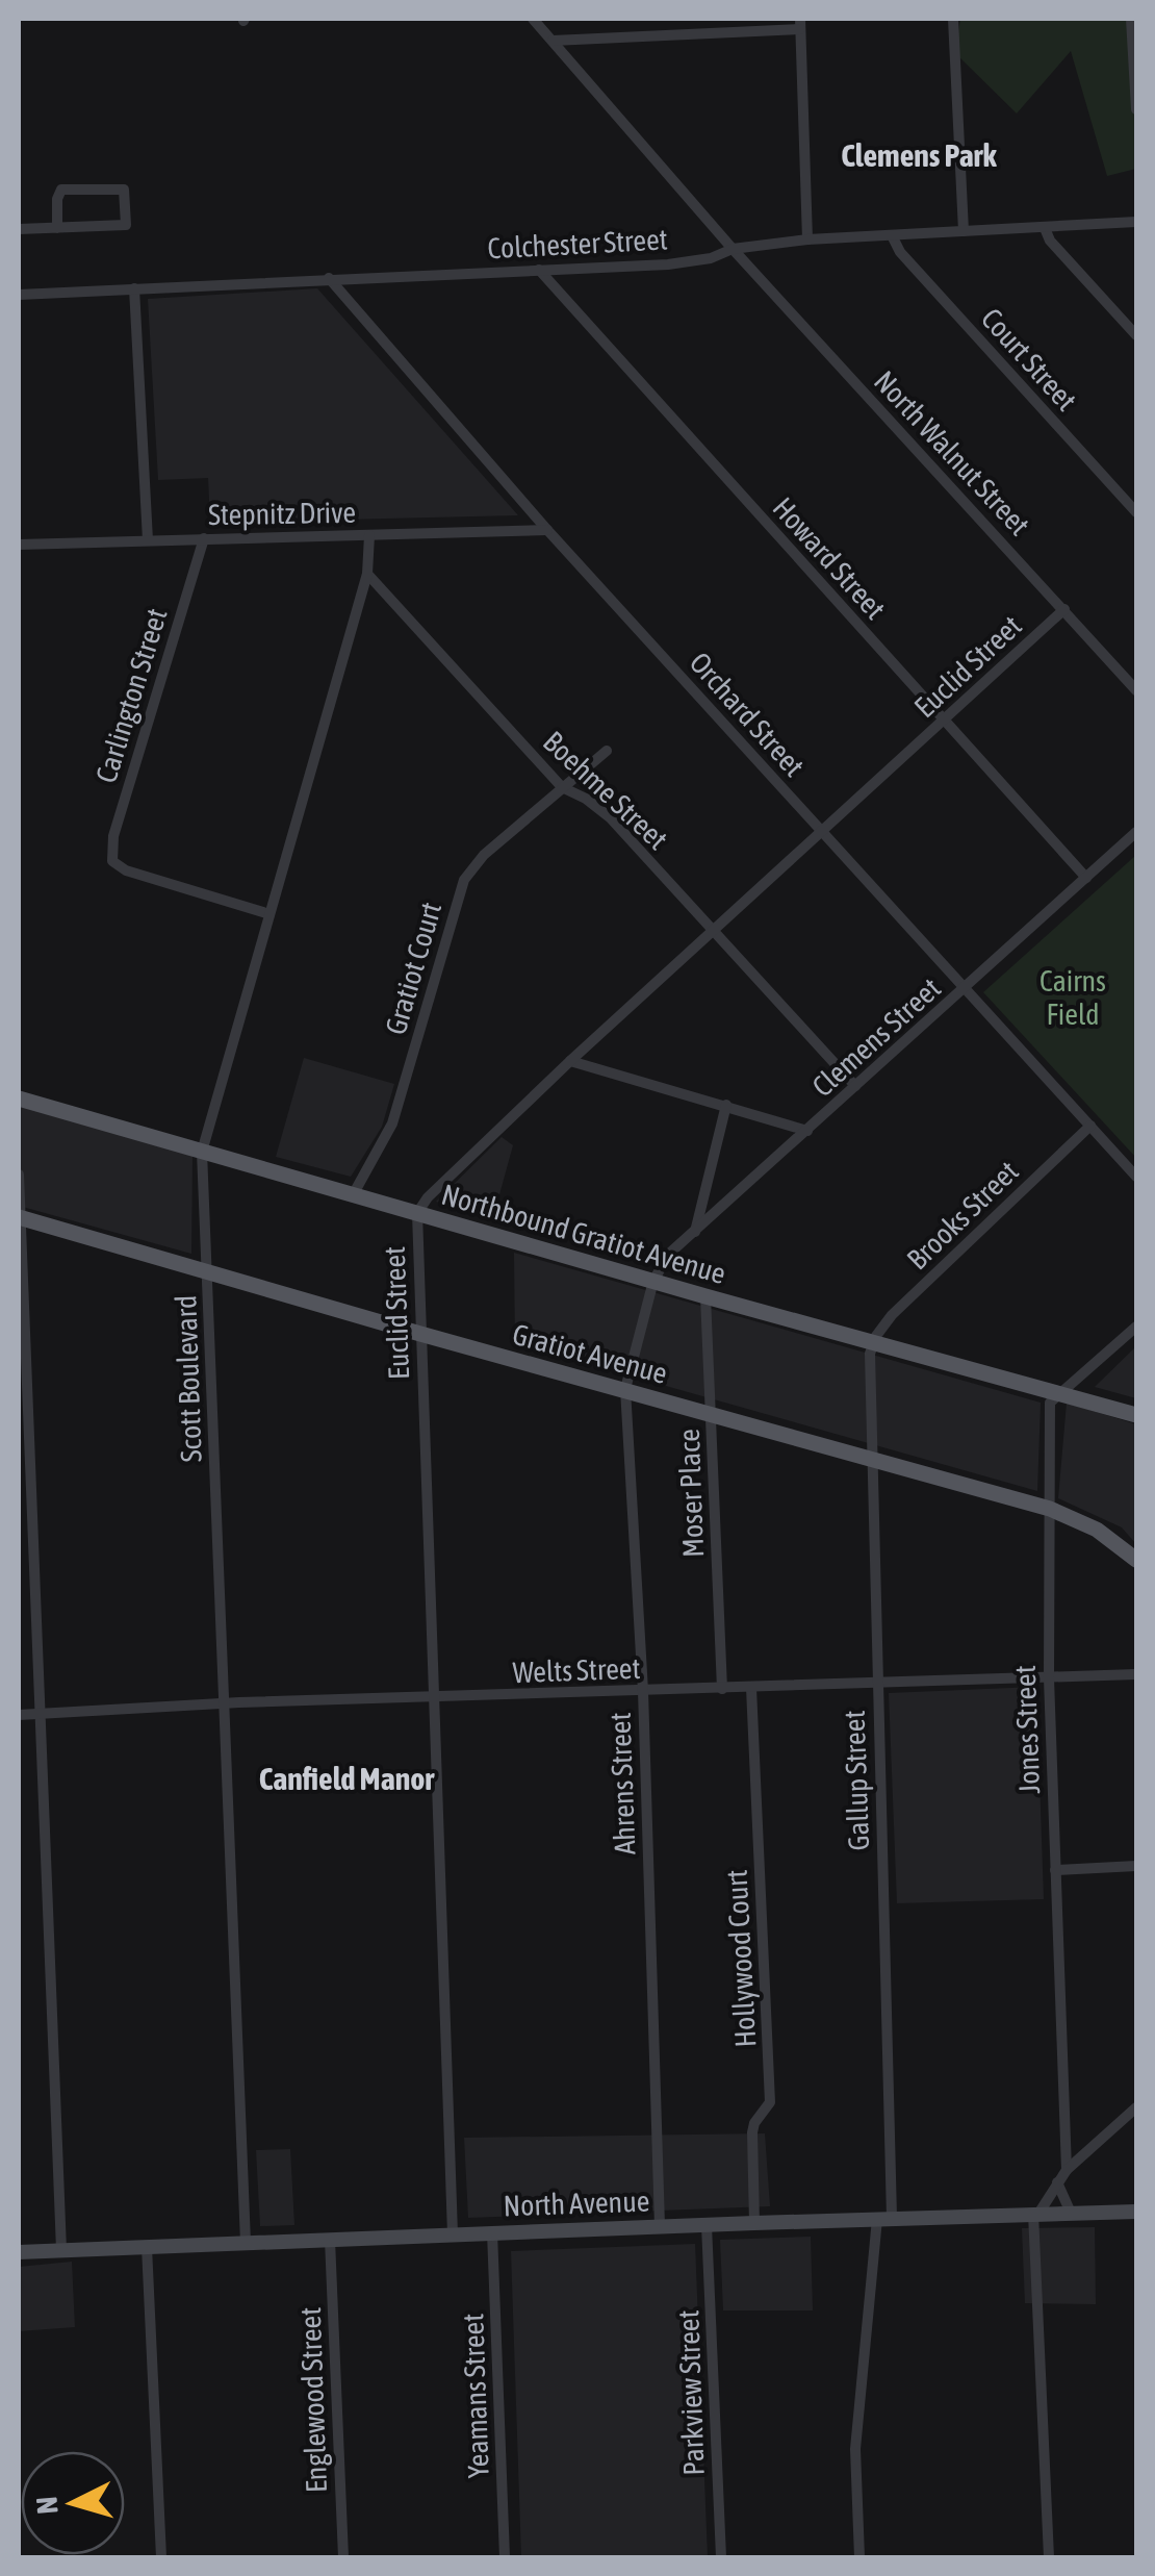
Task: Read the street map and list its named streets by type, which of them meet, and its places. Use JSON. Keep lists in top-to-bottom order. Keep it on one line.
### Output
{"streets":{"main road":["Northbound Gratiot Avenue","Gratiot Avenue","North Avenue"],"street":["Colchester Street","Court Street","North Walnut Street","Stepnitz Drive","Howard Street","Euclid Street","Carlington Street","Orchard Street","Boehme Street","Gratiot Court","Clemens Street","Brooks Street","Scott Boulevard","Moser Place","Welts Street","Jones Street","Gallup Street","Ahrens Street","Hollywood Court","Parkview Street","Yeamans Street","Englewood Street"]},"crossings":[["Colchester Street","Court Street"],["Colchester Street","North Walnut Street"],["Colchester Street","Howard Street"],["Colchester Street","Orchard Street"],["North Walnut Street","Euclid Street"],["Stepnitz Drive","Carlington Street"],["Stepnitz Drive","Orchard Street"],["Stepnitz Drive","Scott Boulevard"],["Howard Street","Euclid Street"],["Howard Street","Clemens Street"],["Euclid Street","Orchard Street"],["Euclid Street","Boehme Street"],["Euclid Street","Northbound Gratiot Avenue"],["Euclid Street","Gratiot Avenue"],["Euclid Street","Welts Street"],["Euclid Street","North Avenue"],["Carlington Street","Scott Boulevard"],["Orchard Street","Clemens Street"],["Orchard Street","Brooks Street"],["Boehme Street","Gratiot Court"],["Boehme Street","Clemens Street"],["Boehme Street","Scott Boulevard"],["Gratiot Court","Northbound Gratiot Avenue"],["Clemens Street","Northbound Gratiot Avenue"],["Clemens Street","Ahrens Street"],["Brooks Street","Northbound Gratiot Avenue"],["Brooks Street","Gallup Street"],["Northbound Gratiot Avenue","Scott Boulevard"],["Northbound Gratiot Avenue","Moser Place"],["Northbound Gratiot Avenue","Jones Street"],["Northbound Gratiot Avenue","Gallup Street"],["Northbound Gratiot Avenue","Ahrens Street"],["Gratiot Avenue","Scott Boulevard"],["Gratiot Avenue","Moser Place"],["Gratiot Avenue","Jones Street"],["Gratiot Avenue","Gallup Street"],["Gratiot Avenue","Ahrens Street"],["Scott Boulevard","Welts Street"],["Scott Boulevard","North Avenue"],["Moser Place","Welts Street"],["Welts Street","Jones Street"],["Welts Street","Gallup Street"],["Welts Street","Ahrens Street"],["Welts Street","Hollywood Court"],["Gallup Street","North Avenue"],["Ahrens Street","North Avenue"],["Hollywood Court","North Avenue"],["North Avenue","Parkview Street"],["North Avenue","Yeamans Street"],["North Avenue","Englewood Street"]],"districts":["Clemens Park","Canfield Manor"],"parks":["Cairns Field"],"north":"left"}
